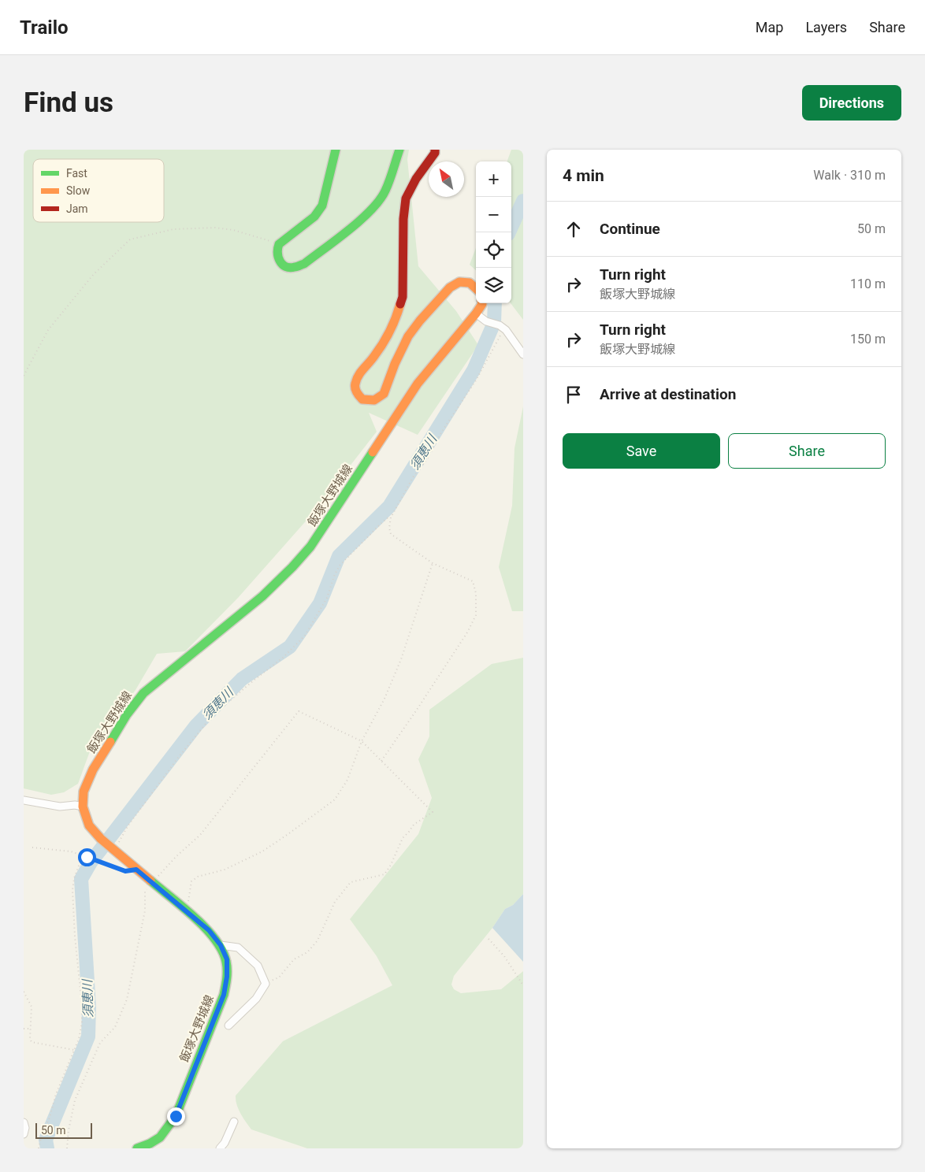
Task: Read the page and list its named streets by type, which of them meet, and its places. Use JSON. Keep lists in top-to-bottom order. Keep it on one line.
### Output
{"streets":{"main road":["飯塚大野城線"]},"water":["須恵川"],"legend":["Fast","Slow","Jam"],"scale_bar":"50 m","north":"top left","page":{"header":"Trailo","nav":["Map","Layers","Share"],"buttons":["Directions",["Save","Share"]],"title":"Find us","heading":["4 min","Walk · 310 m"],"map_buttons":["+","−"],"list":[["Continue","50 m"],["Turn right","飯塚大野城線","110 m"],["Turn right","飯塚大野城線","150 m"],"Arrive at destination"],"scale":"50 m"}}
